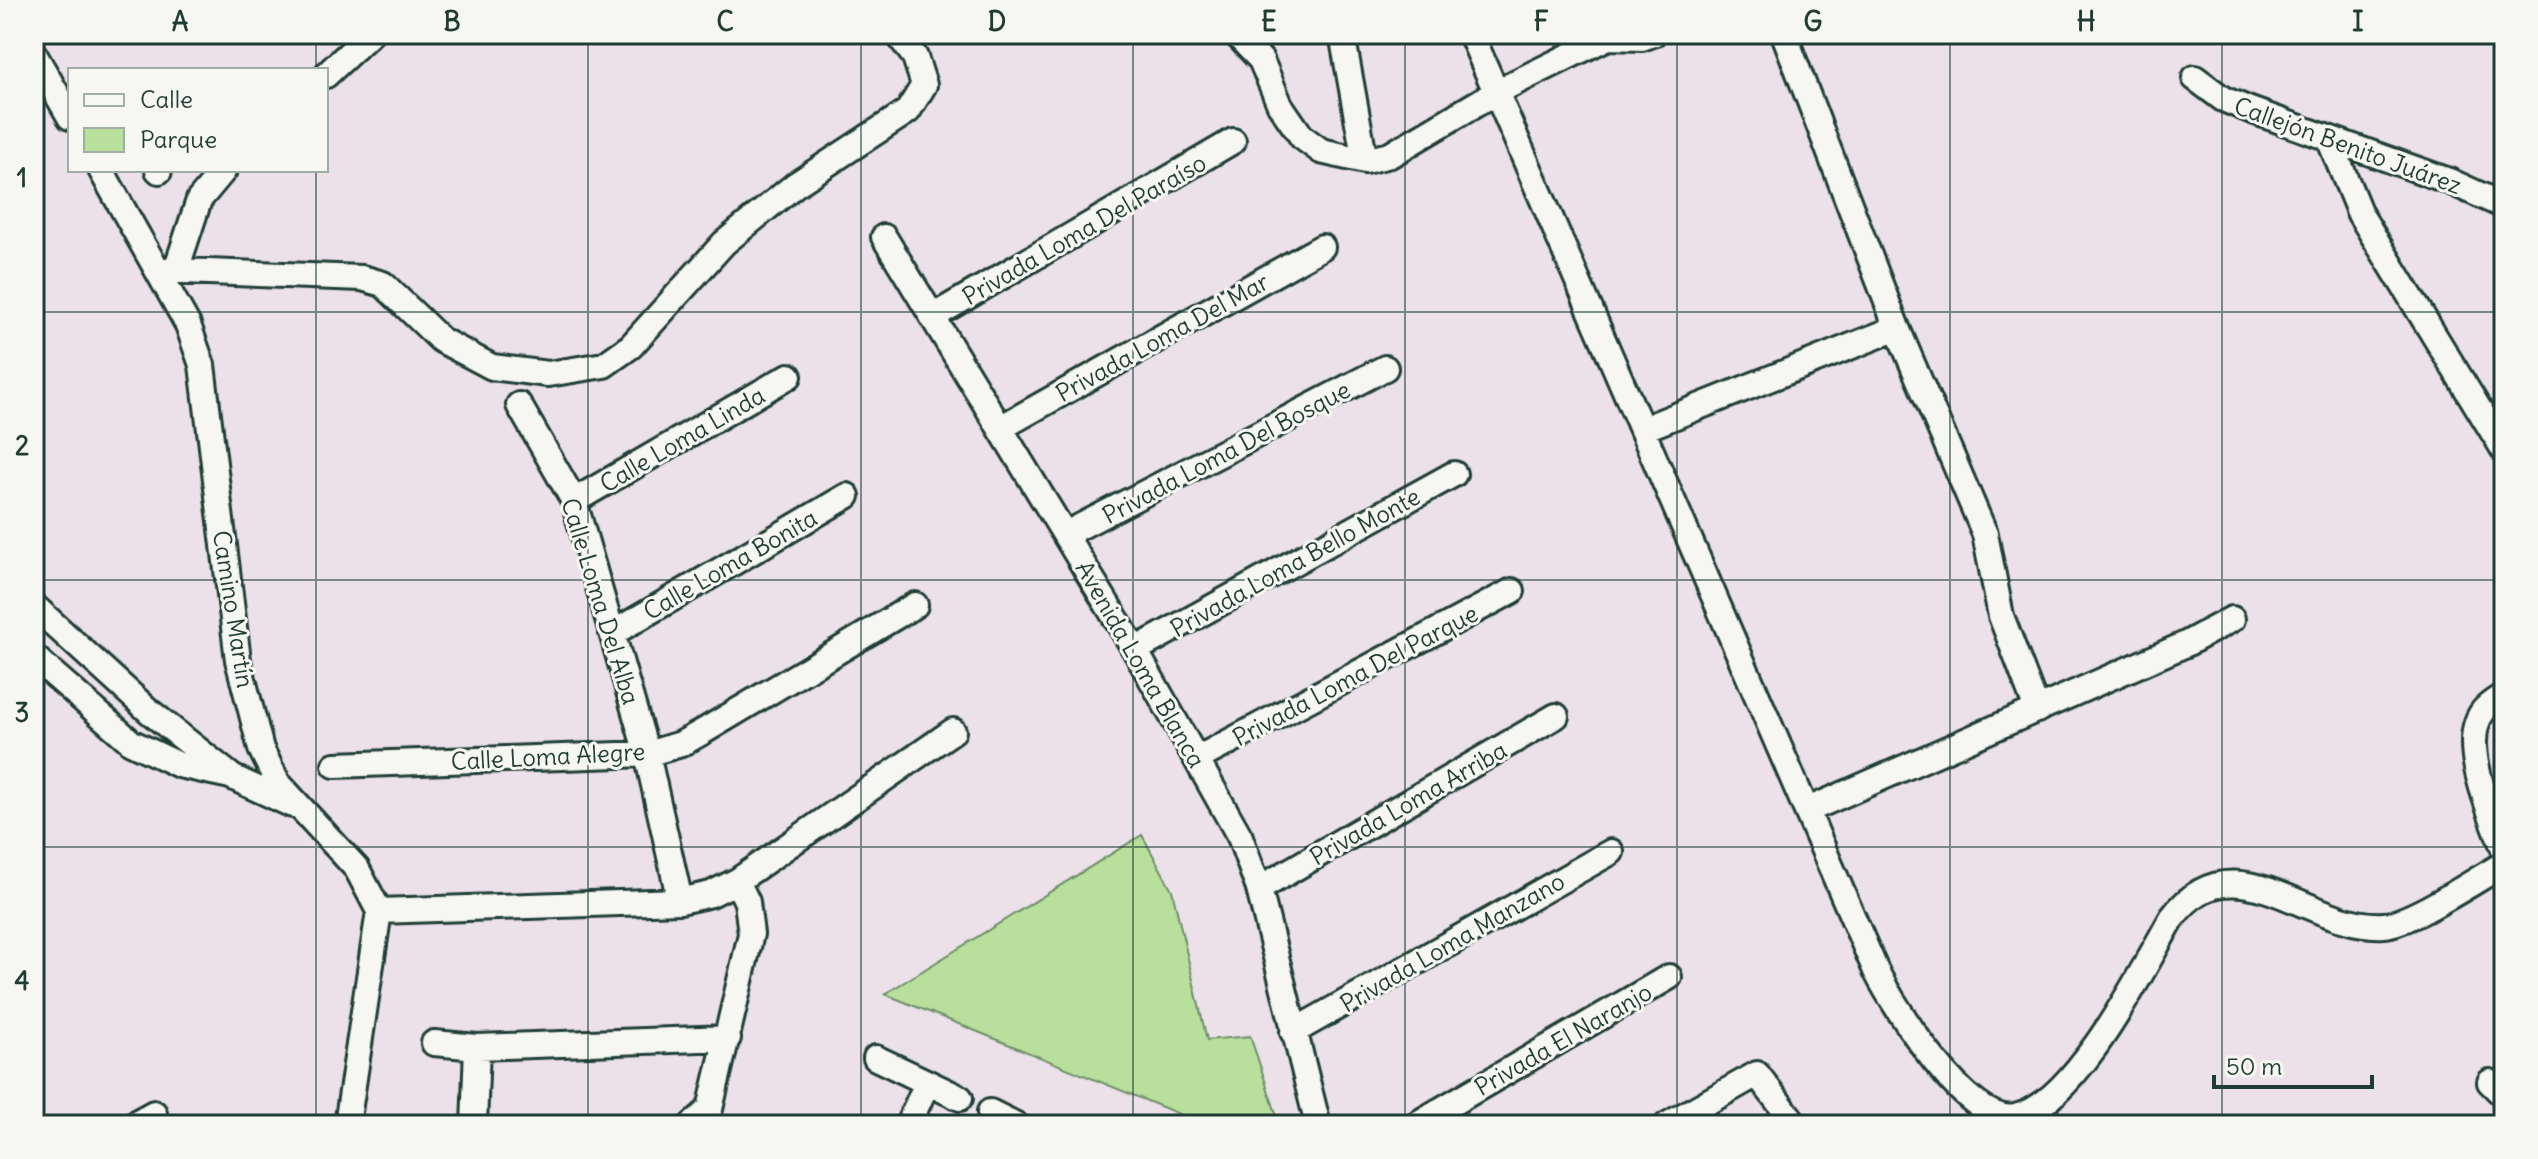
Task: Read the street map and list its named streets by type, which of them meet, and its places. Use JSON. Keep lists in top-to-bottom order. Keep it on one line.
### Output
{"streets":{"street":["Callejón Benito Juárez","Privada Loma Del Paraíso","Privada Loma Del Mar","Calle Loma Linda","Privada Loma Del Bosque","Privada Loma Bello Monte","Calle Loma Bonita","Calle Loma Del Alba","Camino Martín","Avenida Loma Blanca","Privada Loma Del Parque","Calle Loma Alegre","Privada Loma Arriba","Privada Loma Manzano","Privada El Naranjo"]},"crossings":[["Privada Loma Del Paraíso","Avenida Loma Blanca"],["Privada Loma Del Mar","Avenida Loma Blanca"],["Calle Loma Linda","Calle Loma Del Alba"],["Privada Loma Del Bosque","Avenida Loma Blanca"],["Privada Loma Bello Monte","Avenida Loma Blanca"],["Calle Loma Bonita","Calle Loma Del Alba"],["Calle Loma Del Alba","Calle Loma Alegre"],["Avenida Loma Blanca","Privada Loma Del Parque"],["Avenida Loma Blanca","Privada Loma Arriba"],["Avenida Loma Blanca","Privada Loma Manzano"]],"legend":["Calle","Parque"],"scale_bar":"50 m","grid":{"columns":["A","B","C","D","E","F","G","H","I"],"rows":["1","2","3","4"]}}
